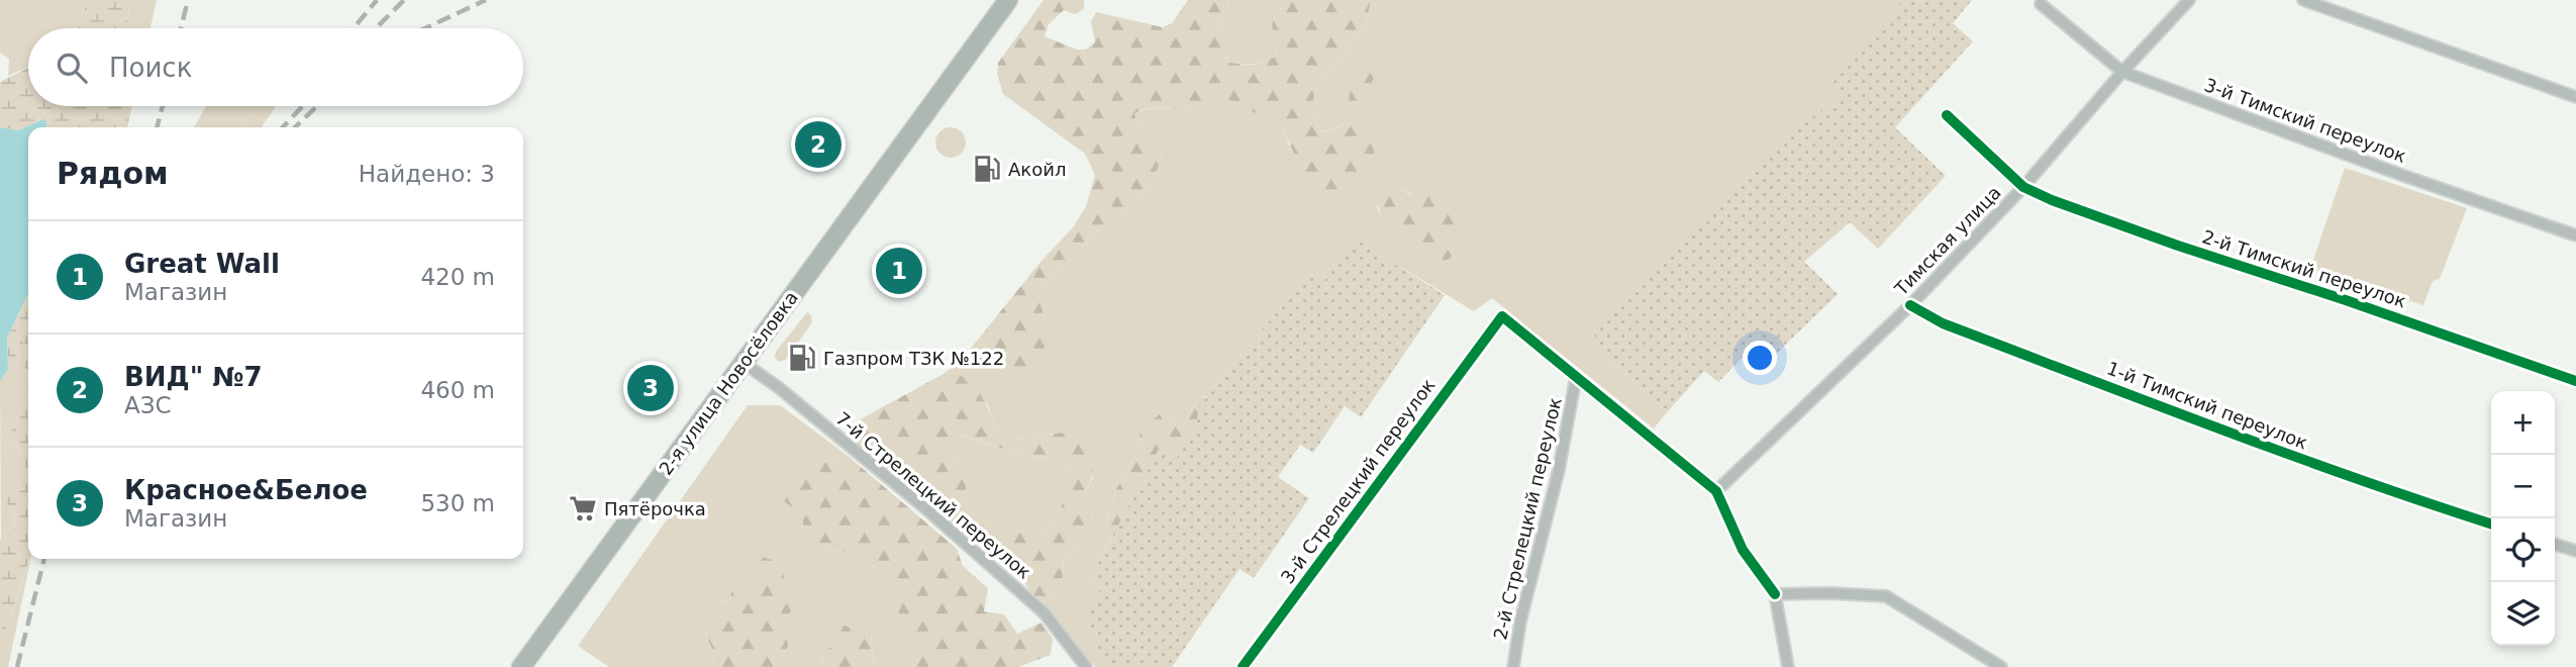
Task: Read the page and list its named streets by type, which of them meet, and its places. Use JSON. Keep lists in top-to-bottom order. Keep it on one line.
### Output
{"streets":{"main road":["2-я улица Новосёловка"],"street":["3-й Тимский переулок","Тимская улица","2-й Тимский переулок","1-й Тимский переулок","3-й Стрелецкий переулок","7-й Стрелецкий переулок","2-й Стрелецкий переулок"]},"crossings":[["3-й Тимский переулок","Тимская улица"],["Тимская улица","2-й Тимский переулок"],["Тимская улица","1-й Тимский переулок"],["2-я улица Новосёловка","7-й Стрелецкий переулок"],["3-й Стрелецкий переулок","2-й Стрелецкий переулок"]],"places":{"fuel station":["Акойл","Газпром ТЗК №122"],"supermarket":["Пятёрочка"]},"page":{"search":"Поиск","pins":["2","1","3"],"heading":["Рядом","Найдено: 3"],"list":[{"mark":"1","name":"Great Wall","note":"Магазин","value":"420 m"},{"mark":"2","name":"ВИД\" №7","note":"АЗС","value":"460 m"},{"mark":"3","name":"Красное&Белое","note":"Магазин","value":"530 m"}],"map_buttons":["+","−"]}}
